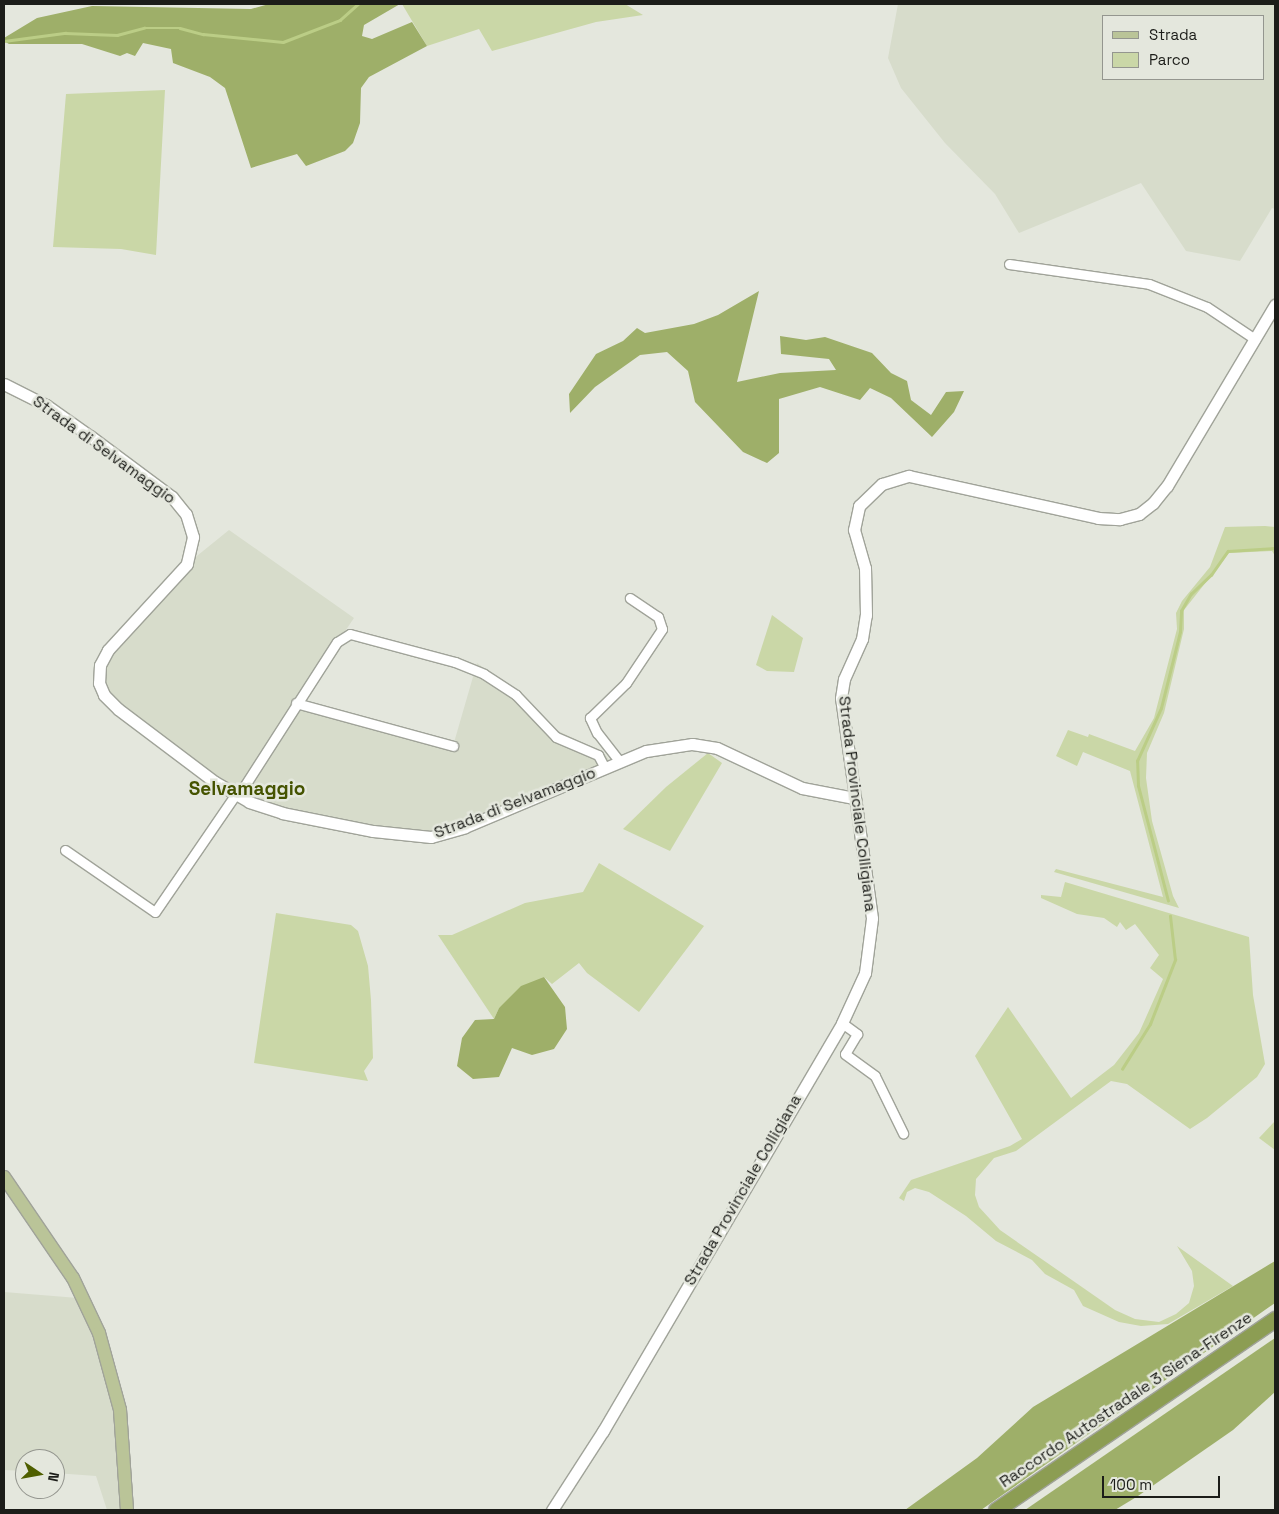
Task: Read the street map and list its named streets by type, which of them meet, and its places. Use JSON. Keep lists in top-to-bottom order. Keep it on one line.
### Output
{"streets":{"highway":["Raccordo Autostradale 3 Siena-Firenze"],"main road":["Strada di Selvamaggio","Strada Provinciale Colligiana"]},"crossings":[["Strada di Selvamaggio","Strada Provinciale Colligiana"]],"districts":["Selvamaggio"],"legend":["Strada","Parco"],"scale_bar":"100 m","north":"right"}
